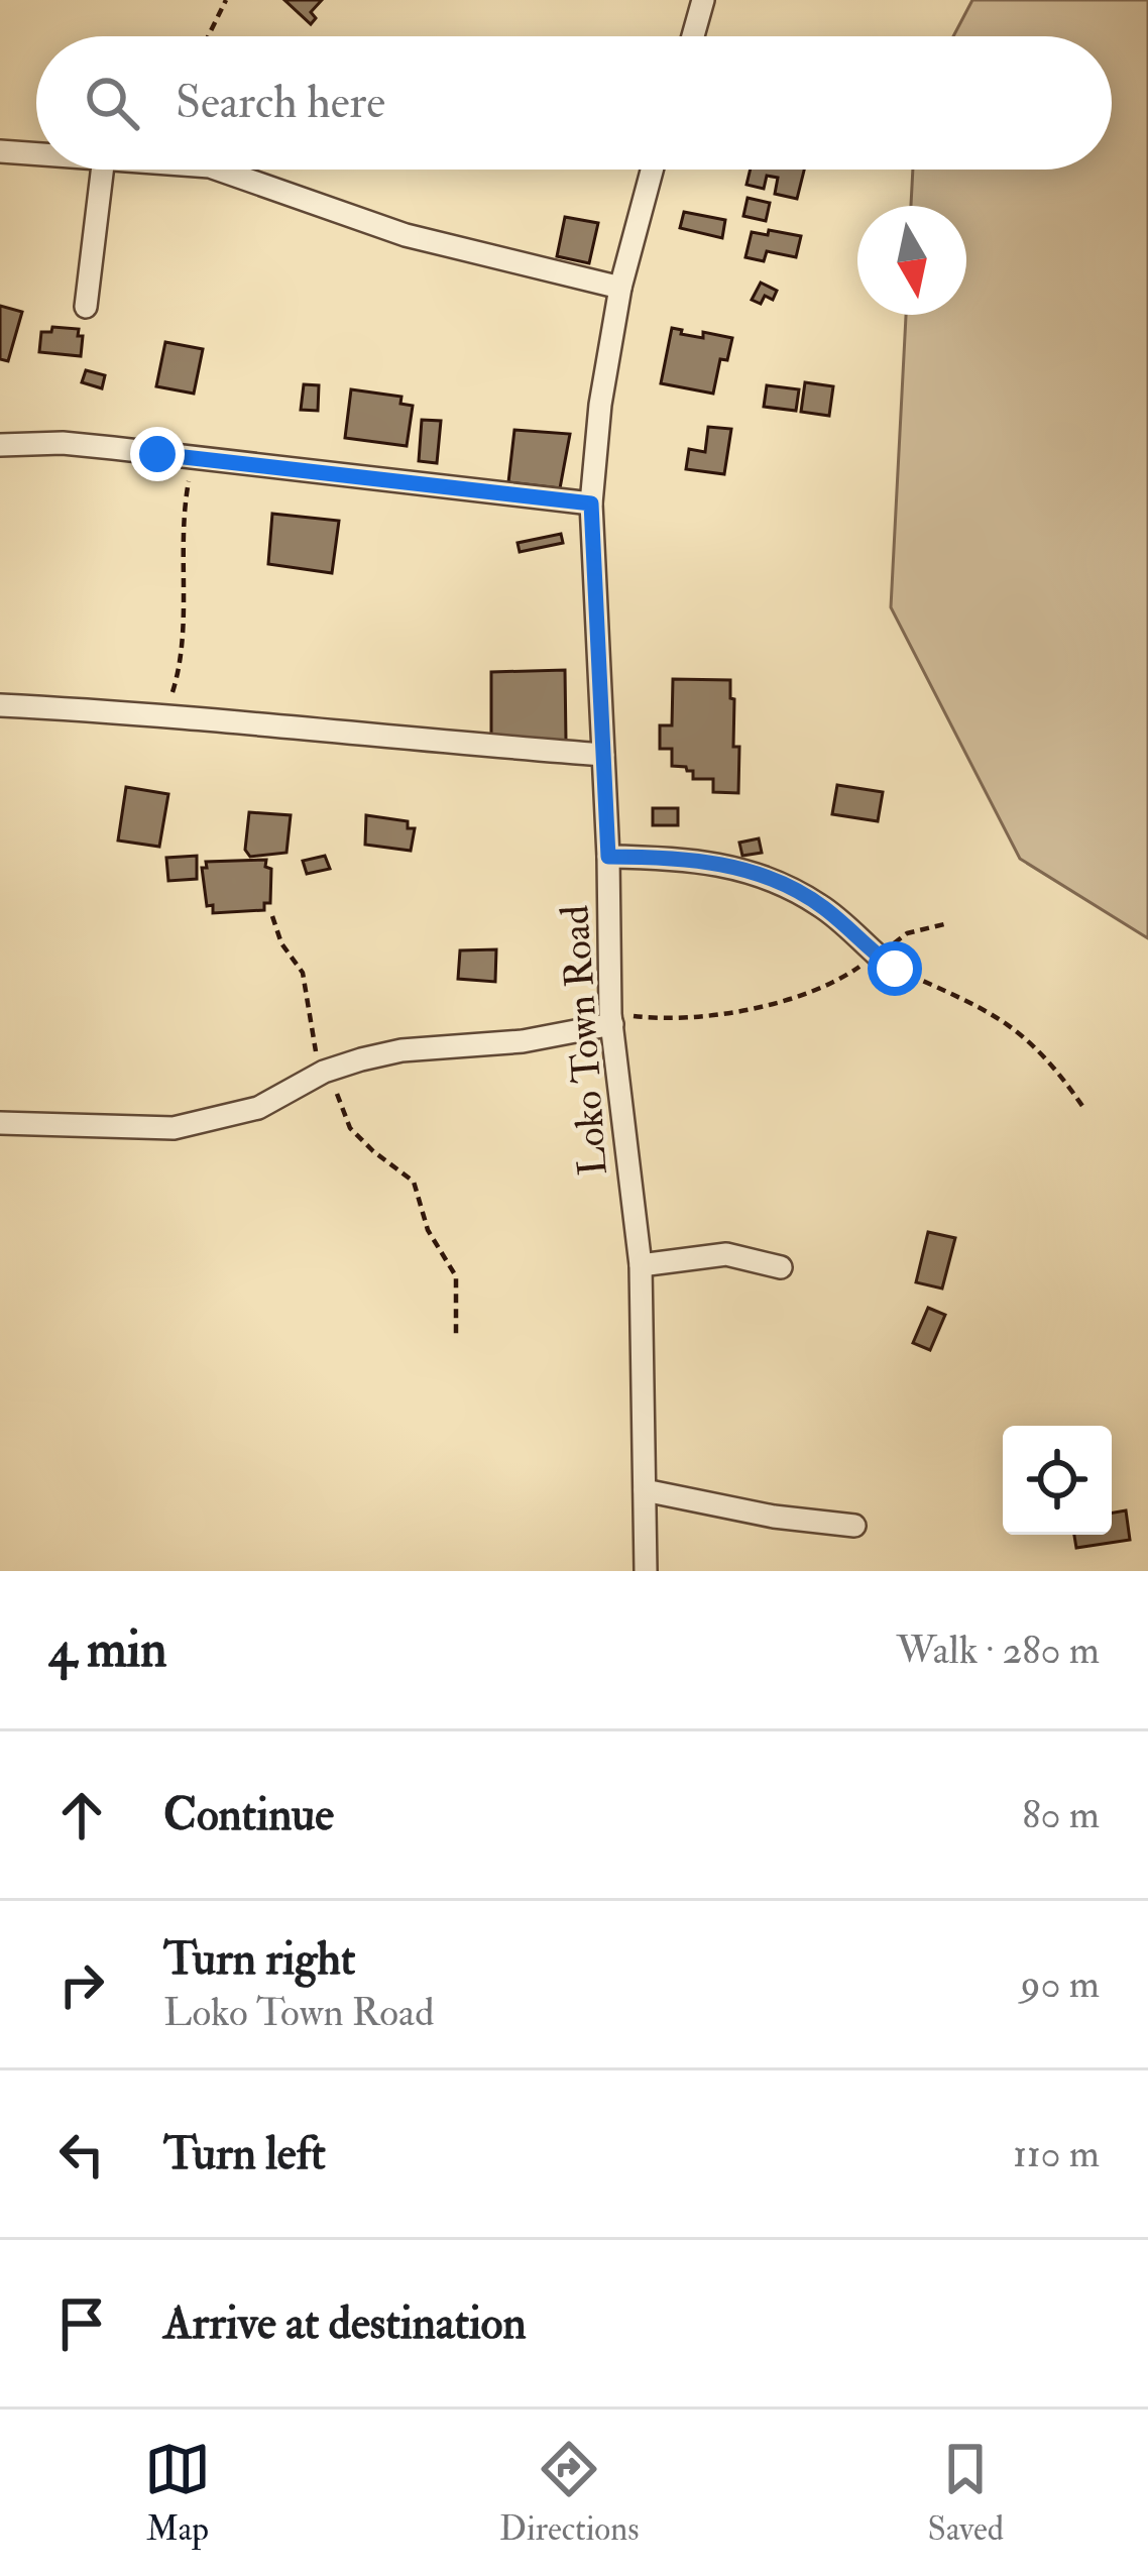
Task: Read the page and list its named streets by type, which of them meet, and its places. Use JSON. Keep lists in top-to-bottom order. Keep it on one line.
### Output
{"streets":{"street":["Loko Town Road"]},"north":"bottom","page":{"search":"Search here","heading":["4 min","Walk · 280 m"],"list":[["Continue","80 m"],["Turn right","Loko Town Road","90 m"],["Turn left","110 m"],"Arrive at destination"],"nav":["Map","Directions","Saved"]}}
